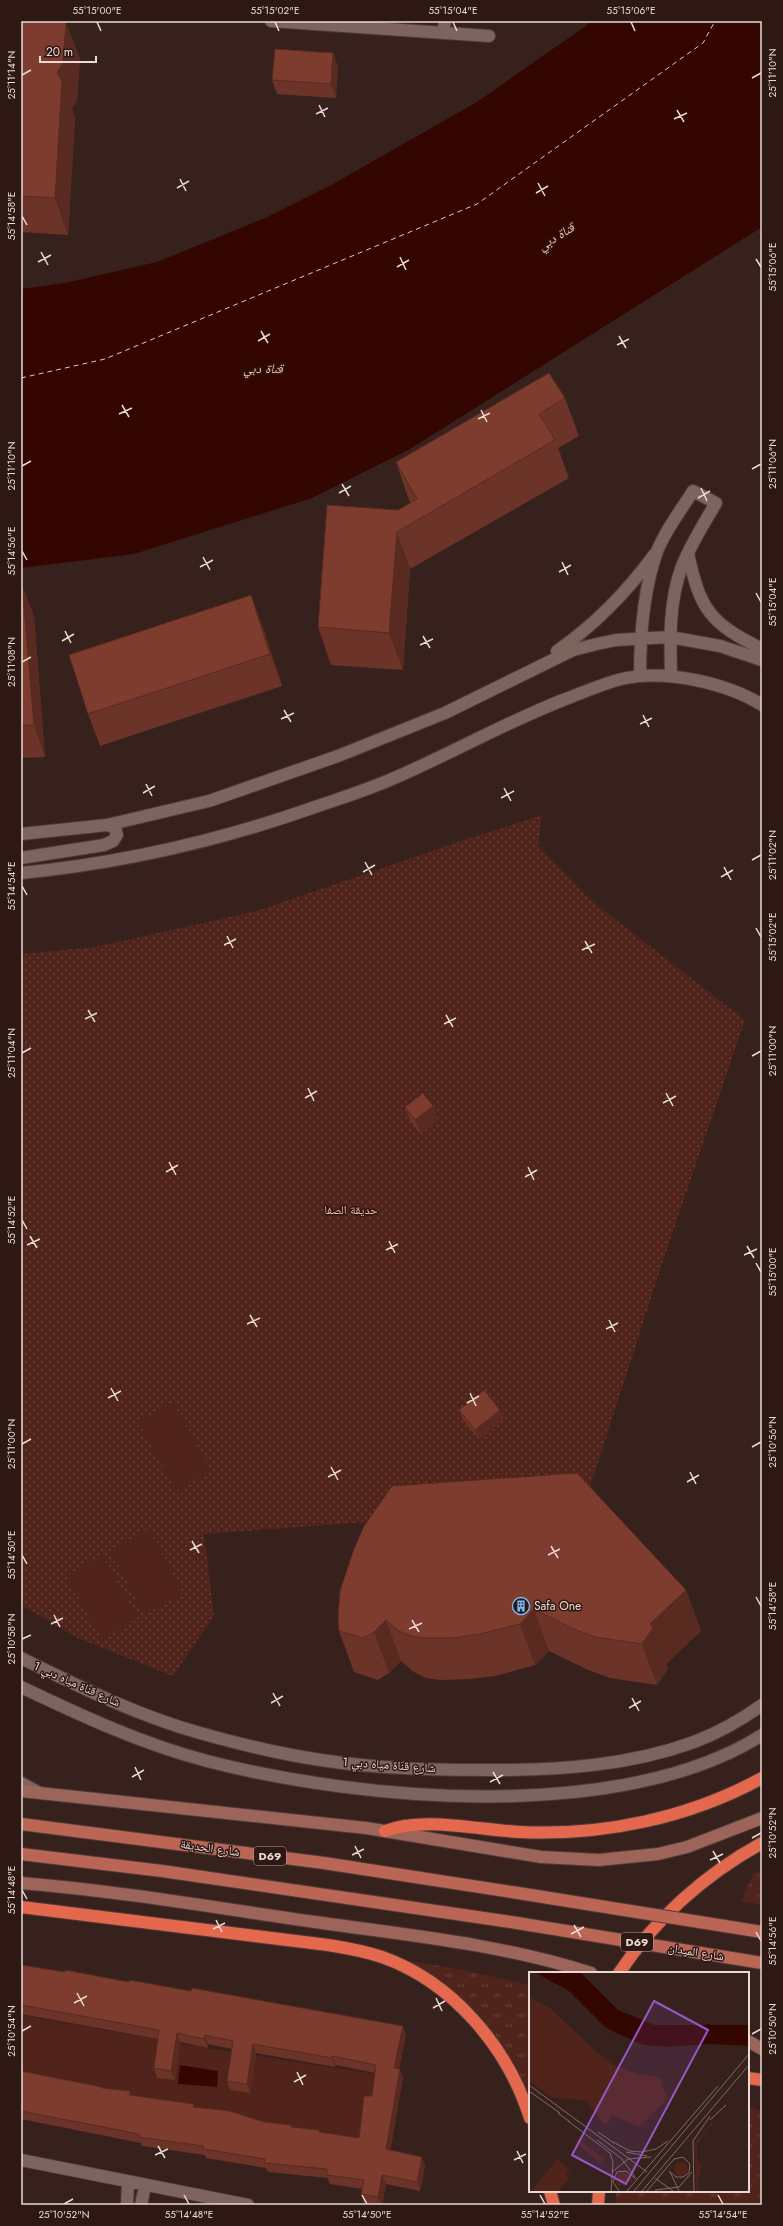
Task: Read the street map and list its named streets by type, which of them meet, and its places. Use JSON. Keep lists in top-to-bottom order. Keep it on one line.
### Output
{"streets":{"main road":["شارع الحديقة","D69","شارع الميدان"],"street":["شارع قناة مياه دبي 1"]},"water":["قناة دبي"],"parks":["حديقة الصفا"],"places":{"building":["Safa One"]},"scale_bar":"20 m","coordinates":["55°15'00\"E","55°15'02\"E","55°15'04\"E","55°15'06\"E","25°11'10\"N","25°11'14\"N","55°14'58\"E","25°11'06\"N","55°14'56\"E","25°11'08\"N","25°11'02\"N","55°14'54\"E","25°11'00\"N","25°11'04\"N","55°14'52\"E","25°10'56\"N","55°14'50\"E","25°10'58\"N","25°10'52\"N","55°14'48\"E","25°10'50\"N","25°10'54\"N"]}
